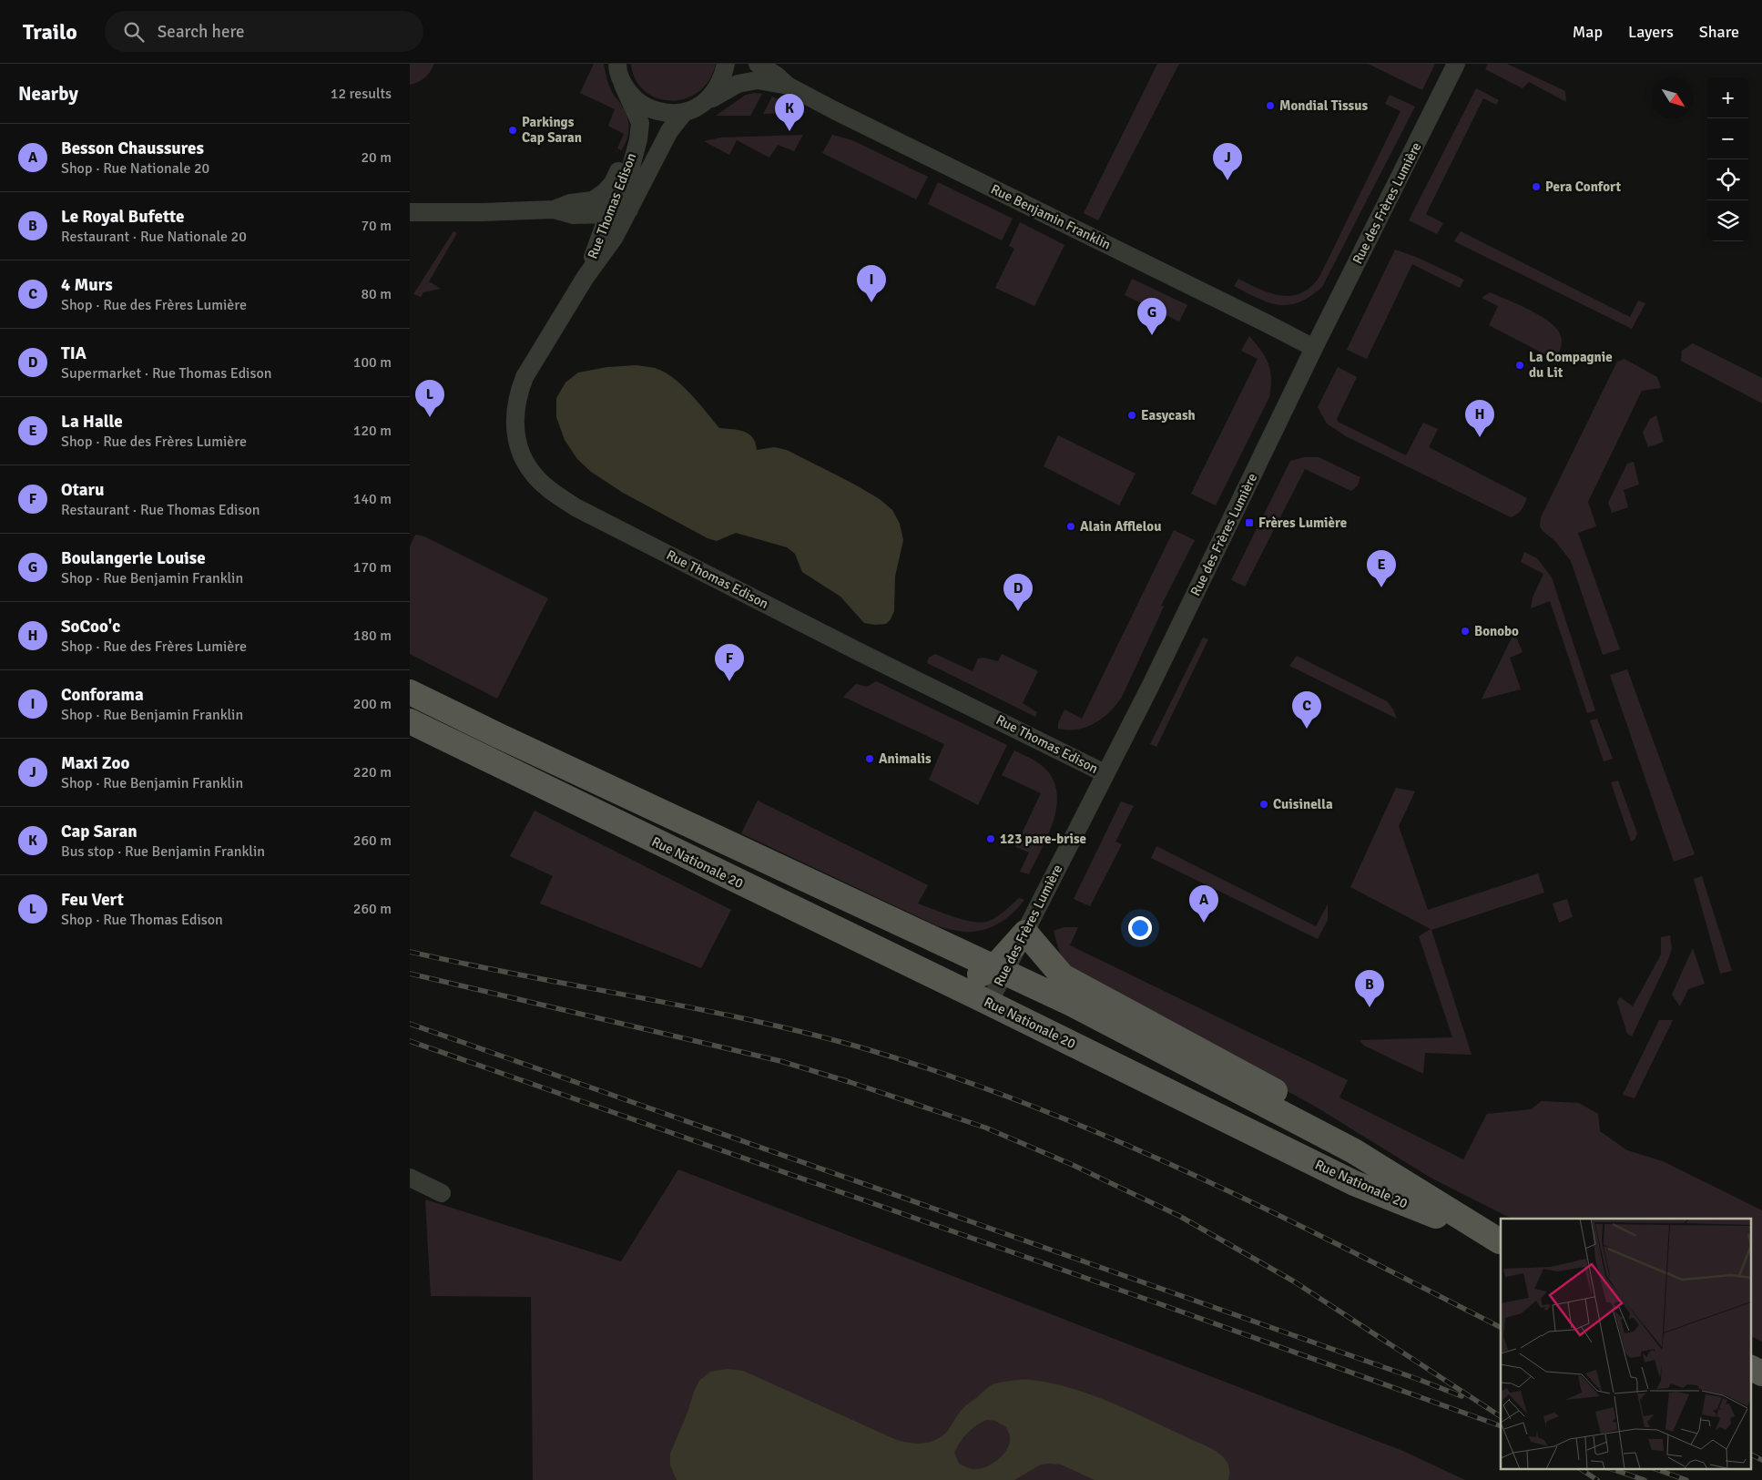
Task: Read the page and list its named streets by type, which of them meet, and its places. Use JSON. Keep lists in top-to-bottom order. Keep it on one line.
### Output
{"streets":{"main road":["Rue Nationale 20"],"street":["Rue des Frères Lumière","Rue Thomas Edison","Rue Benjamin Franklin"]},"crossings":[["Rue des Frères Lumière","Rue Thomas Edison"],["Rue des Frères Lumière","Rue Benjamin Franklin"],["Rue des Frères Lumière","Rue Nationale 20"]],"places":{"other":["Mondial Tissus","Parkings Cap Saran","Pera Confort","La Compagnie du Lit","Easycash","Alain Afflelou","Bonobo","Animalis","Cuisinella","123 pare-brise"],"transit":["Frères Lumière"]},"north":"bottom right","page":{"header":"Trailo","search":"Search here","nav":["Map","Layers","Share"],"heading":["Nearby","12 results"],"map_buttons":["+","−"],"pins":["K","J","I","G","L","H","E","D","F","C","A","B"],"list":[{"mark":"A","name":"Besson Chaussures","note":"Shop · Rue Nationale 20","value":"20 m"},{"mark":"B","name":"Le Royal Bufette","note":"Restaurant · Rue Nationale 20","value":"70 m"},{"mark":"C","name":"4 Murs","note":"Shop · Rue des Frères Lumière","value":"80 m"},{"mark":"D","name":"TIA","note":"Supermarket · Rue Thomas Edison","value":"100 m"},{"mark":"E","name":"La Halle","note":"Shop · Rue des Frères Lumière","value":"120 m"},{"mark":"F","name":"Otaru","note":"Restaurant · Rue Thomas Edison","value":"140 m"},{"mark":"G","name":"Boulangerie Louise","note":"Shop · Rue Benjamin Franklin","value":"170 m"},{"mark":"H","name":"SoCoo'c","note":"Shop · Rue des Frères Lumière","value":"180 m"},{"mark":"I","name":"Conforama","note":"Shop · Rue Benjamin Franklin","value":"200 m"},{"mark":"J","name":"Maxi Zoo","note":"Shop · Rue Benjamin Franklin","value":"220 m"},{"mark":"K","name":"Cap Saran","note":"Bus stop · Rue Benjamin Franklin","value":"260 m"},{"mark":"L","name":"Feu Vert","note":"Shop · Rue Thomas Edison","value":"260 m"}]}}
